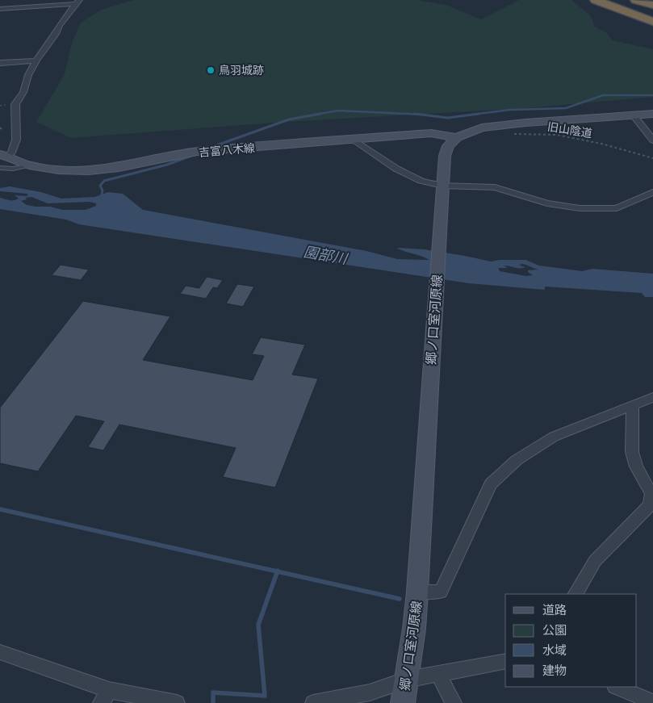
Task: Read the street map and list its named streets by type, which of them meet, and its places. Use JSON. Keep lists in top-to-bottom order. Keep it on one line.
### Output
{"streets":{"main road":["吉富八木線","郷ノ口室河原線"],"path":["旧山陰道"]},"crossings":[["吉富八木線","郷ノ口室河原線"]],"water":["園部川"],"places":["鳥羽城跡"],"legend":["道路","公園","水域","建物"]}
